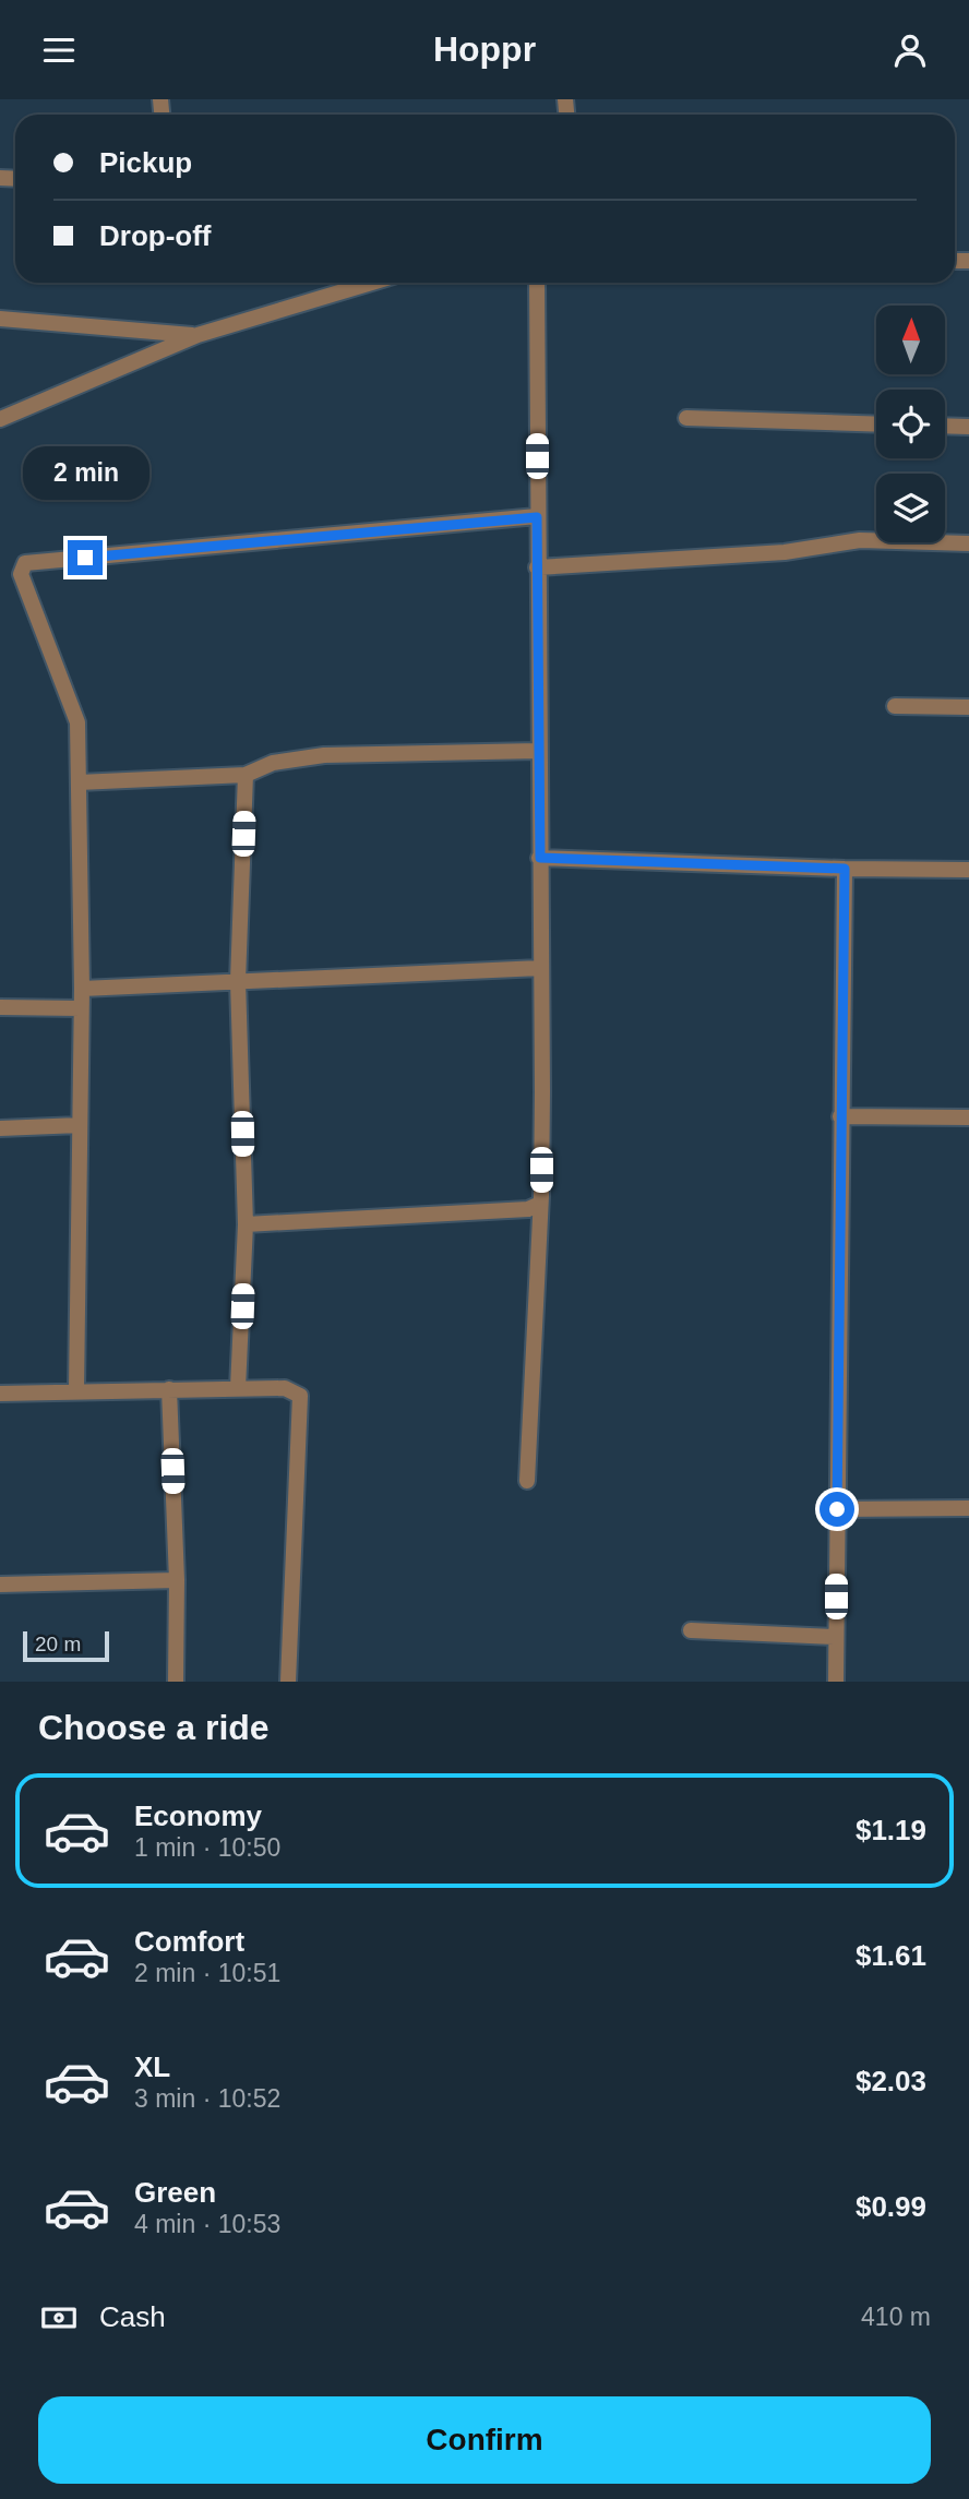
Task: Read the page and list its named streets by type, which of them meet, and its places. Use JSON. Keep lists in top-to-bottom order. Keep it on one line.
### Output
{"scale_bar":"20 m","north":"top","page":{"header":"Hoppr","banner":["Pickup","Drop-off"],"bubble":"2 min","scale":"20 m","heading":"Choose a ride","list":[{"name":"Economy","note":"1 min · 10:50","value":"$1.19"},{"name":"Comfort","note":"2 min · 10:51","value":"$1.61"},{"name":"XL","note":"3 min · 10:52","value":"$2.03"},{"name":"Green","note":"4 min · 10:53","value":"$0.99"}],"pay":["Cash","410 m"],"buttons":"Confirm"}}
